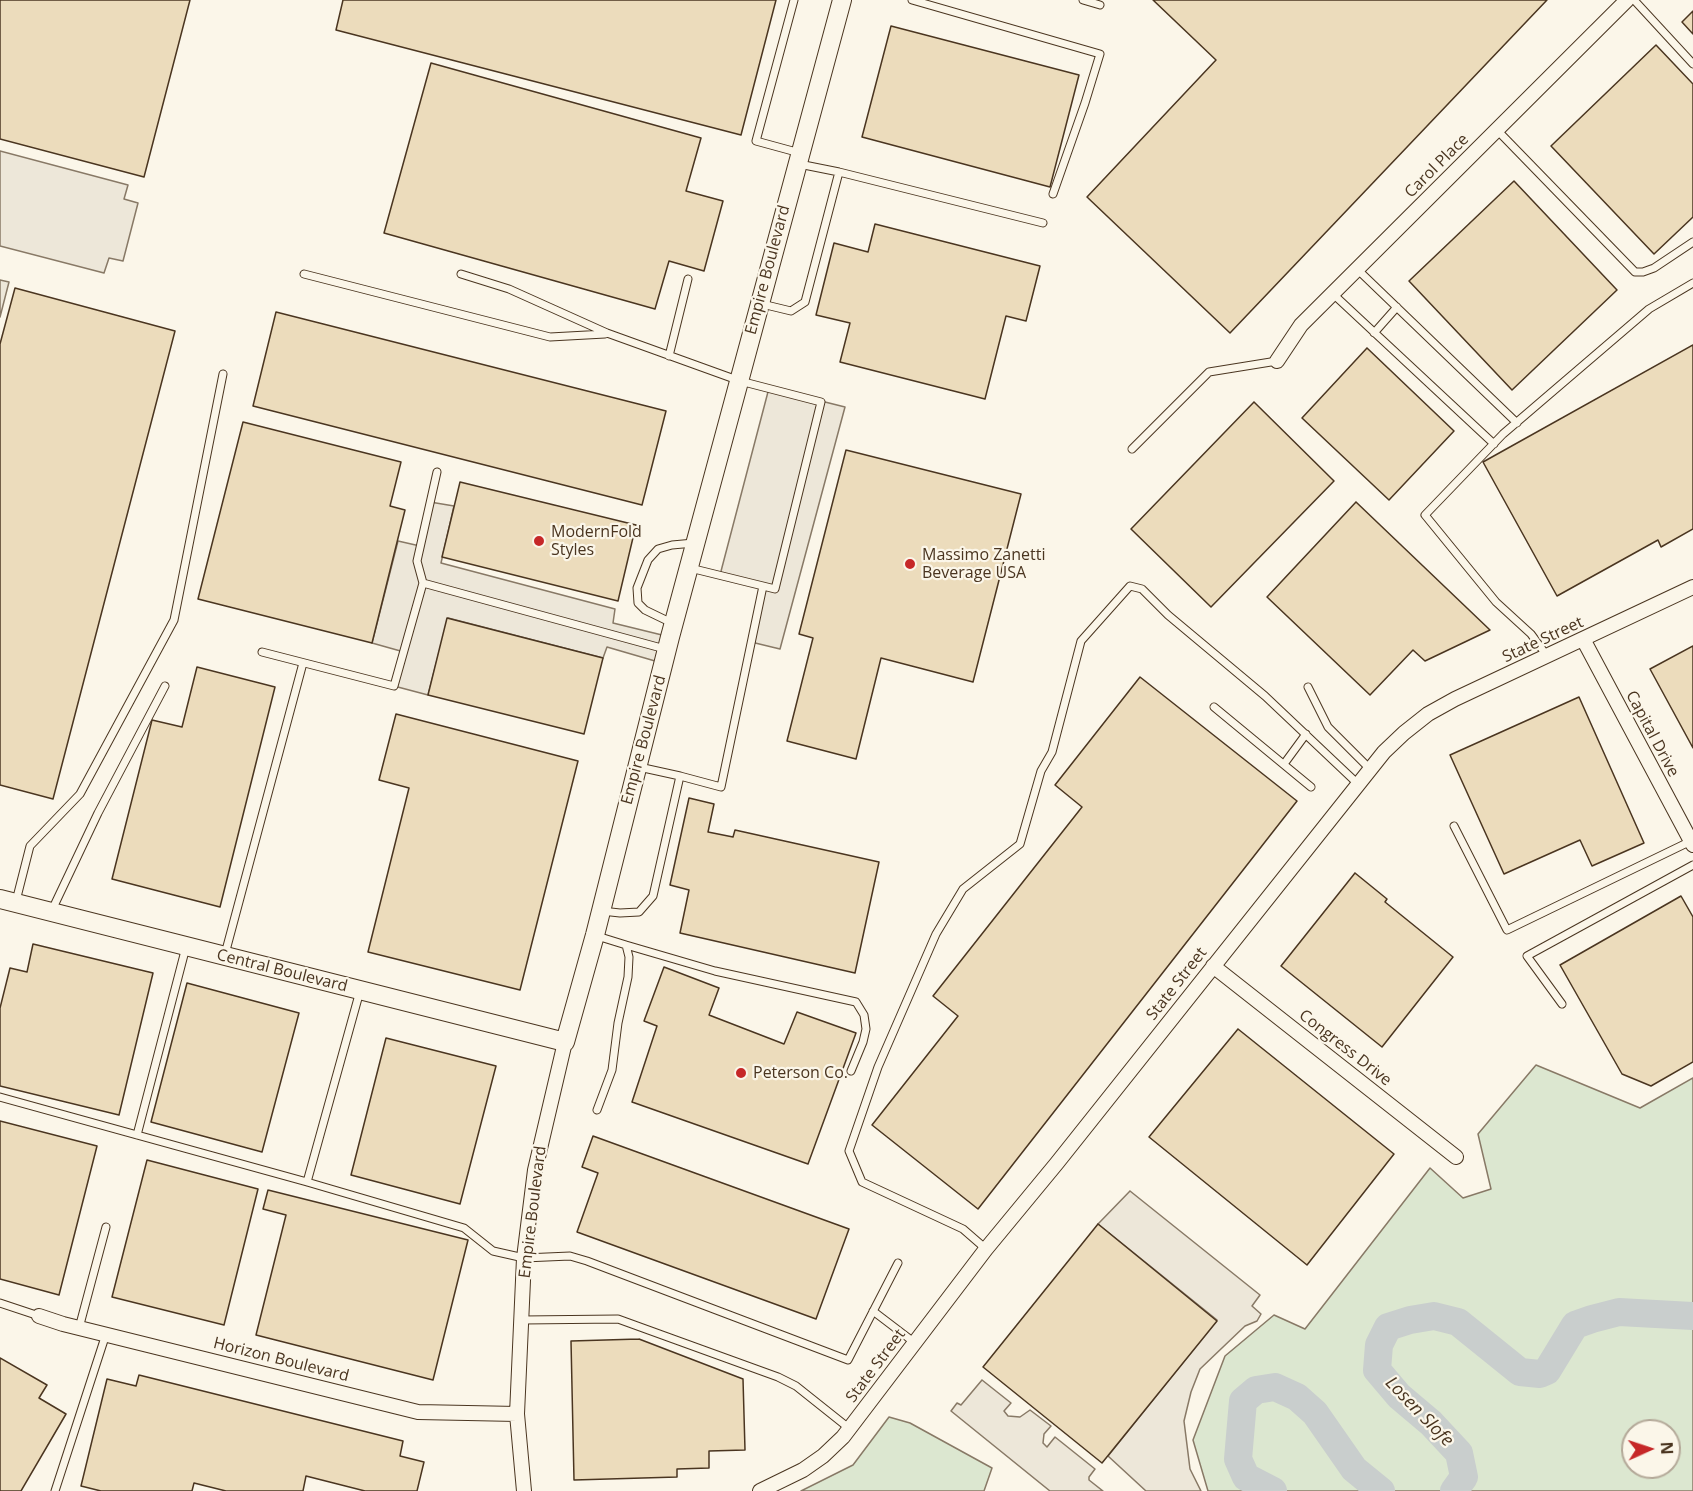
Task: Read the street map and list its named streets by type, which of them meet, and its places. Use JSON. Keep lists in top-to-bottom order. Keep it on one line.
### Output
{"streets":{"street":["Carol Place","Empire Boulevard","State Street","Capital Drive","Central Boulevard","Congress Drive","Horizon Boulevard"]},"crossings":[["Empire Boulevard","Central Boulevard"],["Empire Boulevard","Horizon Boulevard"],["State Street","Capital Drive"],["State Street","Congress Drive"]],"water":["Losen Slofe"],"places":["ModernFold Styles","Massimo Zanetti Beverage USA","Peterson Co."],"north":"right"}
